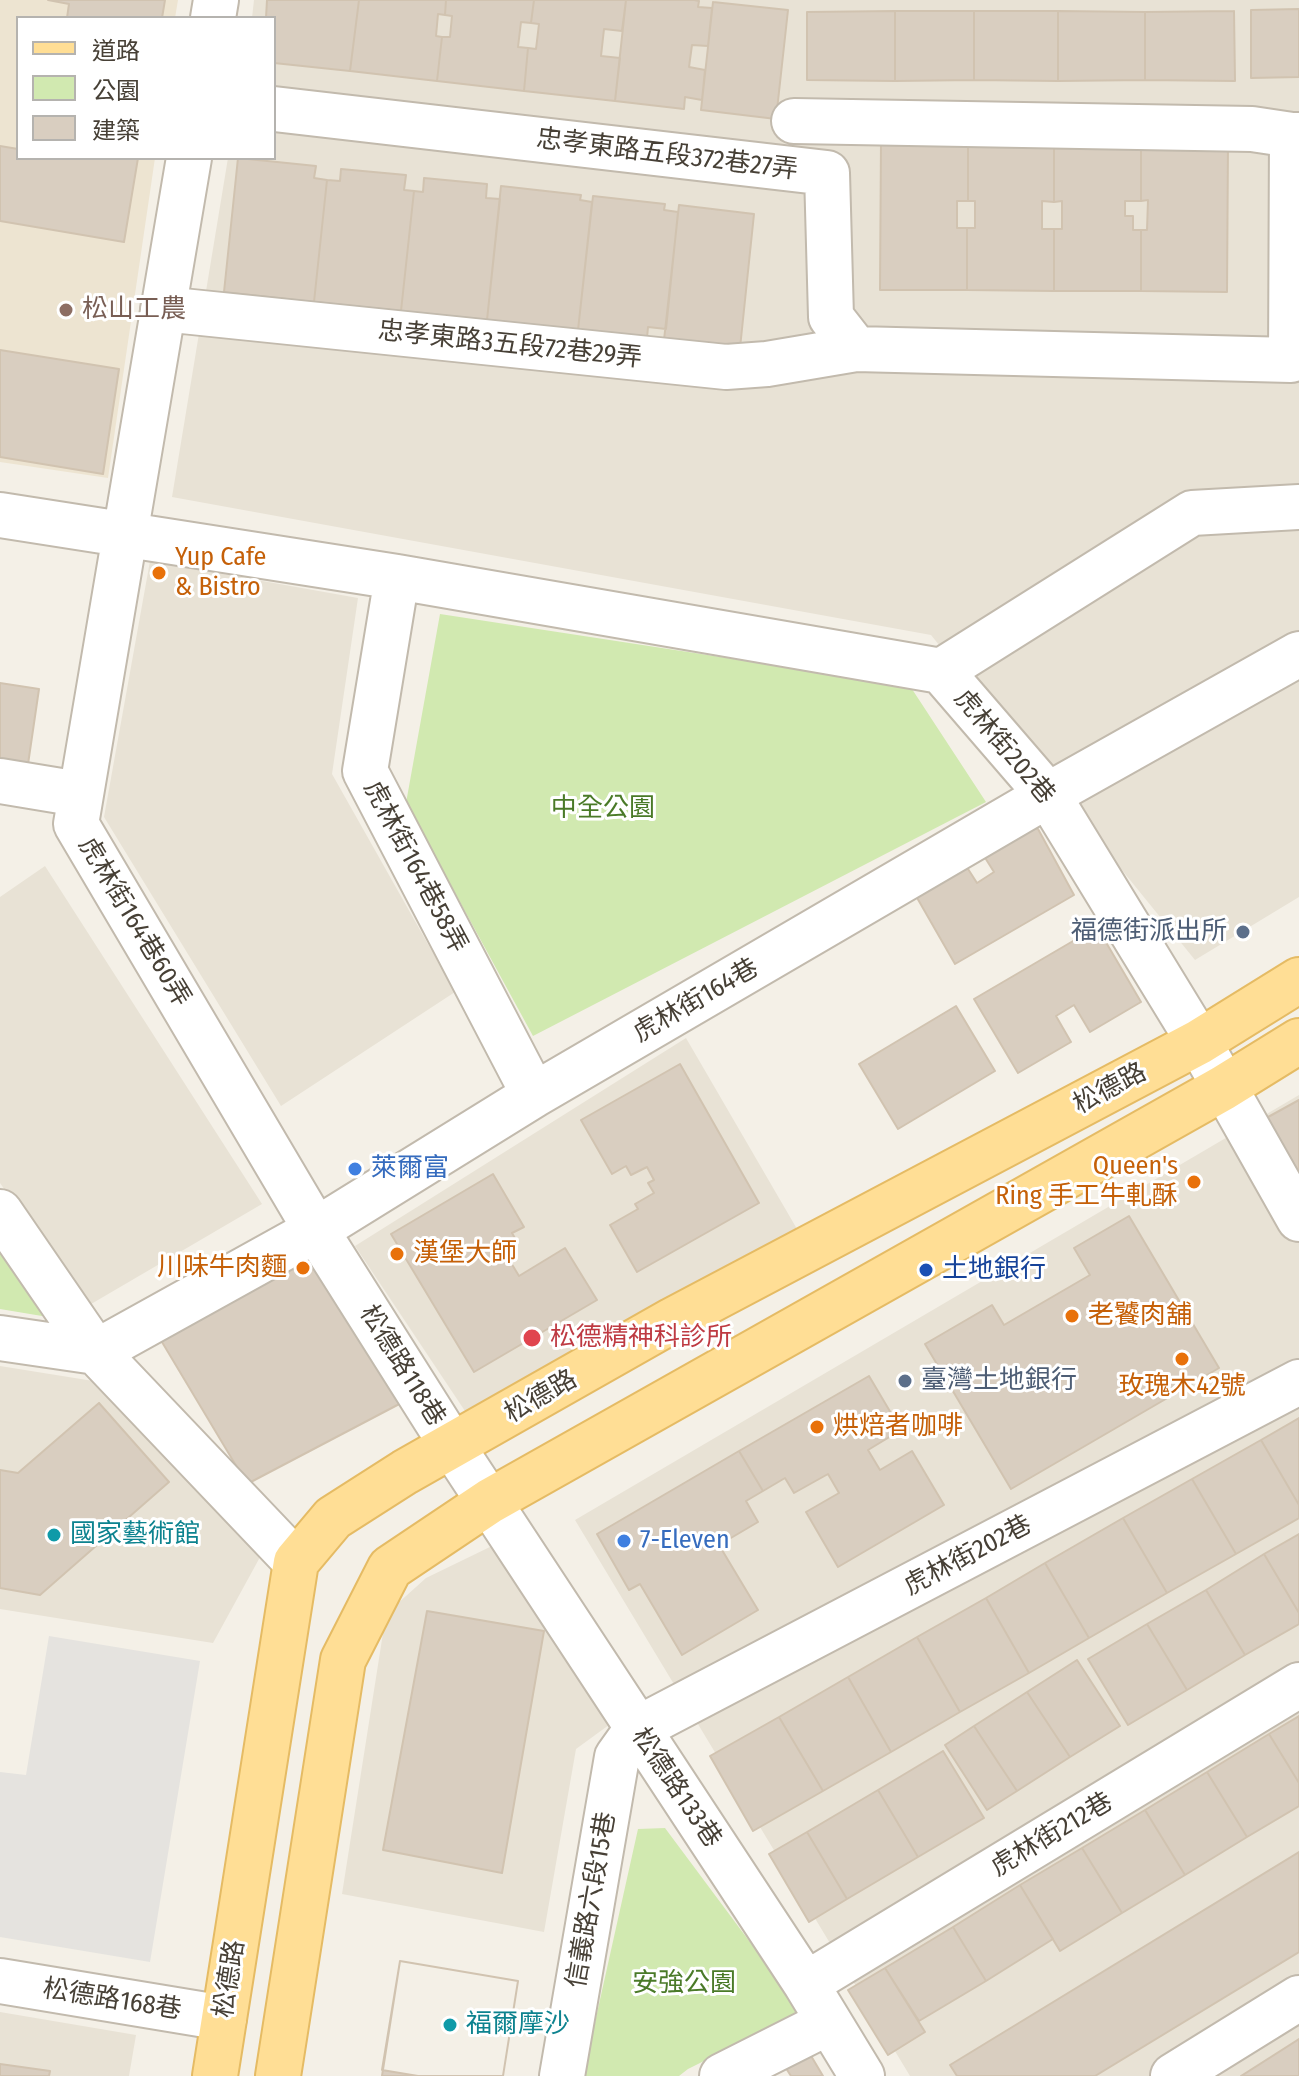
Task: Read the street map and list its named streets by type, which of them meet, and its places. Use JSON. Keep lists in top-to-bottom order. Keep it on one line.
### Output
{"streets":{"main road":["松德路"],"street":["忠孝東路五段372巷27弄","忠孝東路3五段72巷29弄","虎林街202巷","虎林街164巷58弄","虎林街164巷60弄","虎林街164巷","松德路118巷","松德路133巷","虎林街212巷","信義路六段15巷","松德路168巷"]},"crossings":[["忠孝東路五段372巷27弄","忠孝東路3五段72巷29弄"],["忠孝東路3五段72巷29弄","虎林街164巷60弄"],["虎林街202巷","虎林街164巷"],["虎林街202巷","松德路"],["虎林街202巷","松德路133巷"],["虎林街202巷","信義路六段15巷"],["虎林街164巷58弄","虎林街164巷"],["虎林街164巷60弄","虎林街164巷"],["虎林街164巷60弄","松德路118巷"],["虎林街164巷","松德路118巷"],["松德路","松德路118巷"],["松德路","松德路133巷"],["松德路","松德路168巷"],["松德路118巷","松德路133巷"],["松德路133巷","虎林街212巷"],["松德路133巷","信義路六段15巷"]],"parks":["中全公園","安強公園"],"places":["松山工農","Yup Cafe & Bistro","福德街派出所","萊爾富","Queen's Ring 手工牛軋酥","漢堡大師","川味牛肉麵","土地銀行","老饕肉舖","松德精神科診所","玫瑰木42號","臺灣土地銀行","烘焙者咖啡","國家藝術館","7-Eleven","福爾摩沙"],"legend":["道路","公園","建築"]}
